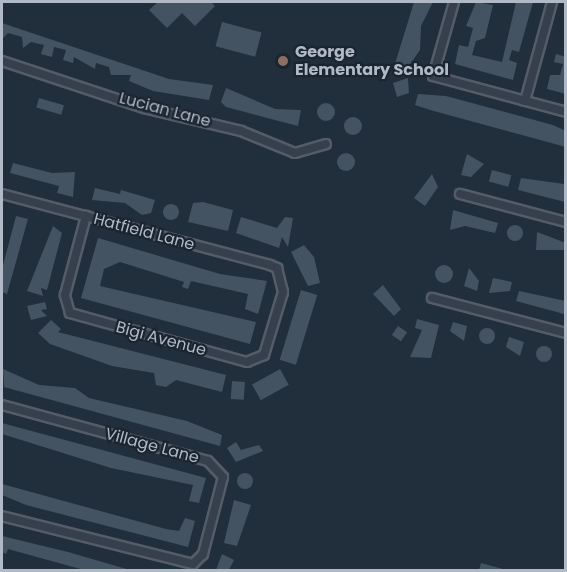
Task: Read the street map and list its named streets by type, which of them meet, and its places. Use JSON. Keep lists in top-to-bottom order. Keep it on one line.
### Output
{"streets":{"street":["Lucian Lane","Hatfield Lane","Bigi Avenue","Village Lane"]},"crossings":[["Hatfield Lane","Bigi Avenue"]],"places":["George Elementary School"]}
